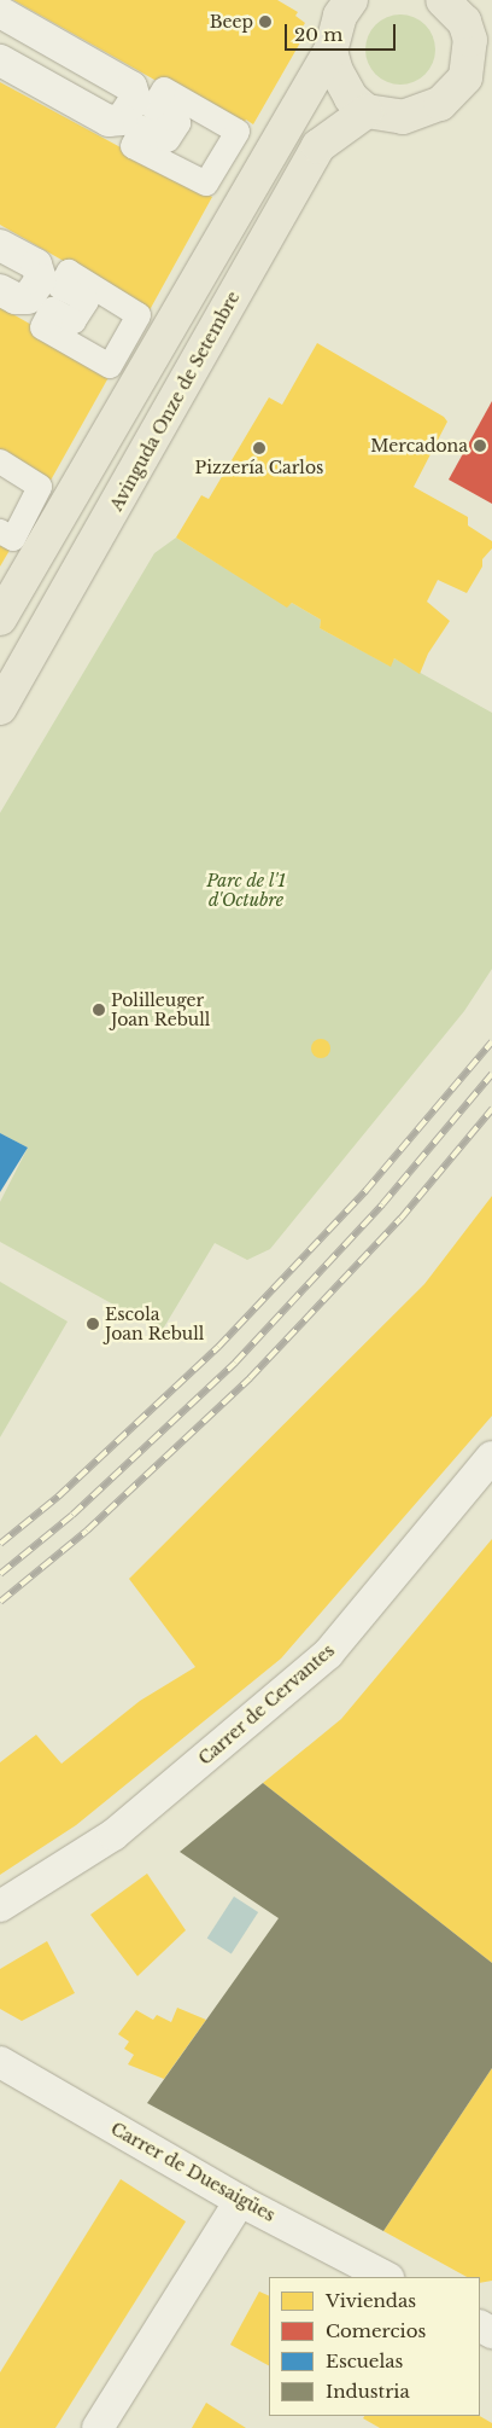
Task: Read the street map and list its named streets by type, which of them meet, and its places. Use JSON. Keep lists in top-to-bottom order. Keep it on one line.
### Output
{"streets":{"main road":["Avinguda Onze de Setembre"],"street":["Carrer de Cervantes","Carrer de Duesaigües"]},"parks":["Parc de l'1 d'Octubre"],"places":["Beep","Mercadona","Pizzería Carlos","Polilleuger Joan Rebull","Escola Joan Rebull"],"legend":["Viviendas","Comercios","Escuelas","Industria"],"scale_bar":"20 m"}
